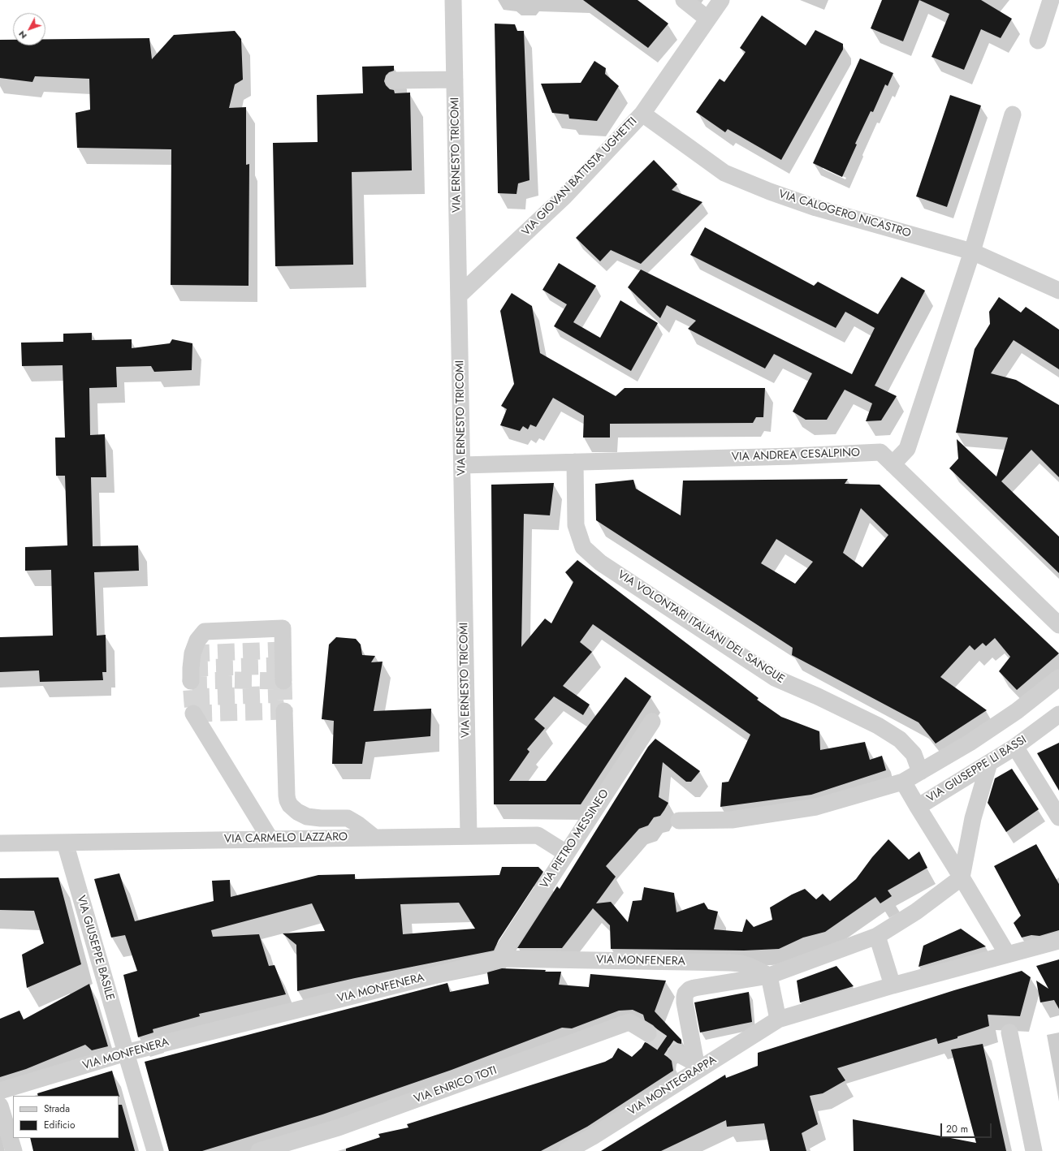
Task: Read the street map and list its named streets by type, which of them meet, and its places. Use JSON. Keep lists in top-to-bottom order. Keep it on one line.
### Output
{"streets":{"street":["VIA ERNESTO TRICOMI","VIA GIOVAN BATTISTA UGHETTI","VIA CALOGERO NICASTRO","VIA ANDREA CESALPINO","VIA VOLONTARI ITALIANI DEL SANGUE","VIA GIUSEPPE LI BASSI","VIA CARMELO LAZZARO","VIA PIETRO MESSINEO","VIA GIUSEPPE BASILE","VIA MONFENERA","VIA ENRICO TOTI","VIA MONTEGRAPPA"]},"crossings":[["VIA ERNESTO TRICOMI","VIA GIOVAN BATTISTA UGHETTI"],["VIA ERNESTO TRICOMI","VIA ANDREA CESALPINO"],["VIA ERNESTO TRICOMI","VIA CARMELO LAZZARO"],["VIA GIOVAN BATTISTA UGHETTI","VIA CALOGERO NICASTRO"],["VIA ANDREA CESALPINO","VIA VOLONTARI ITALIANI DEL SANGUE"],["VIA CARMELO LAZZARO","VIA PIETRO MESSINEO"],["VIA CARMELO LAZZARO","VIA GIUSEPPE BASILE"],["VIA PIETRO MESSINEO","VIA MONFENERA"],["VIA GIUSEPPE BASILE","VIA MONFENERA"]],"legend":["Strada","Edificio"],"scale_bar":"20 m","north":"bottom left"}
